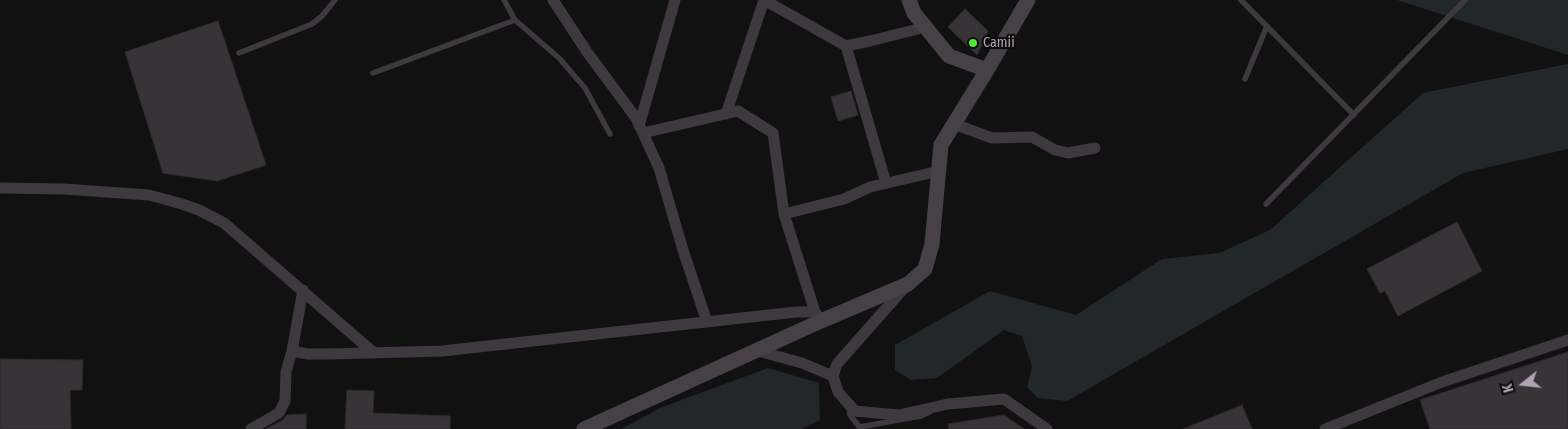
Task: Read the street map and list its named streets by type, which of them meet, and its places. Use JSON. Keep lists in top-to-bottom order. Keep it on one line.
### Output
{"places":["Camii"],"north":"left"}
